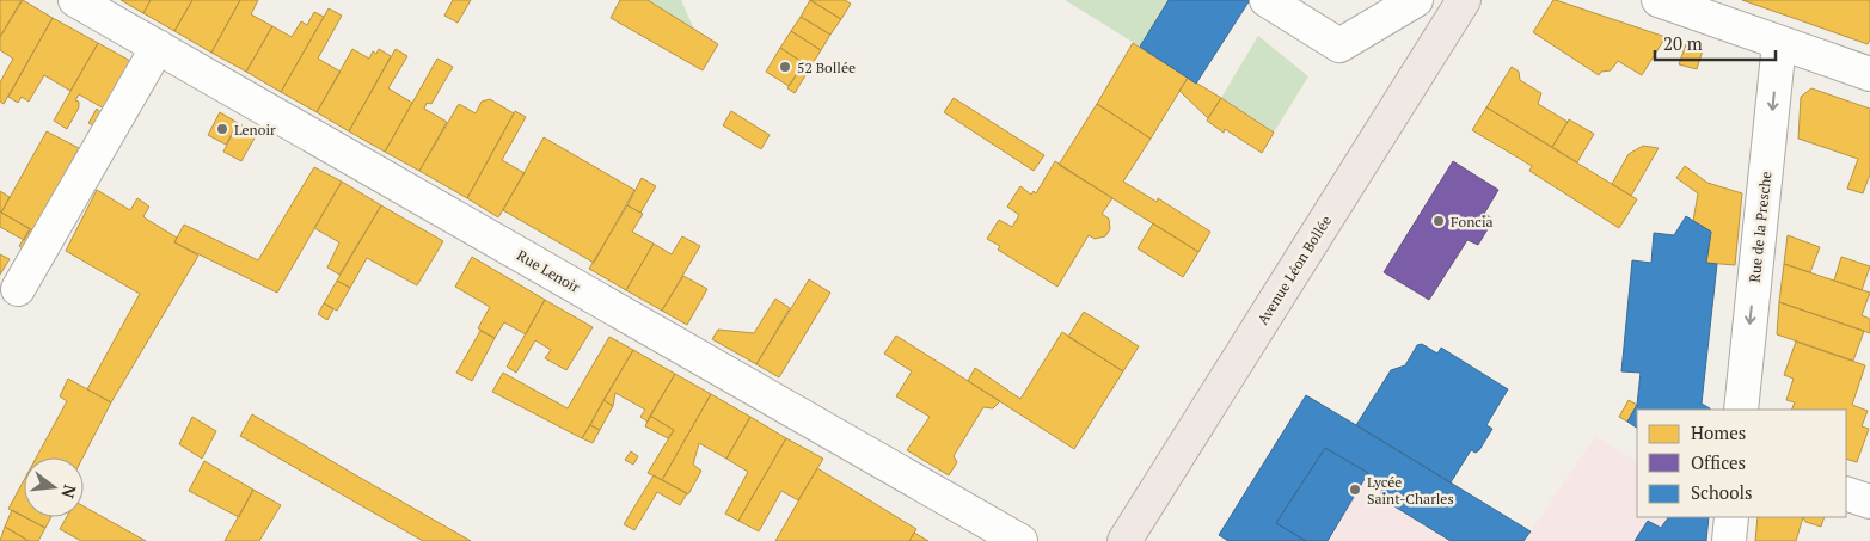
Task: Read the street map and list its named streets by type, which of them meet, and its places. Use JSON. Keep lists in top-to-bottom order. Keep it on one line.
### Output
{"streets":{"main road":["Avenue Léon Bollée"],"street":["Rue de la Presche","Rue Lenoir"]},"one_way":["Rue de la Presche"],"places":["52 Bollée","Lenoir","Foncia","Lycée Saint-Charles"],"legend":["Homes","Offices","Schools"],"scale_bar":"20 m","north":"right"}
